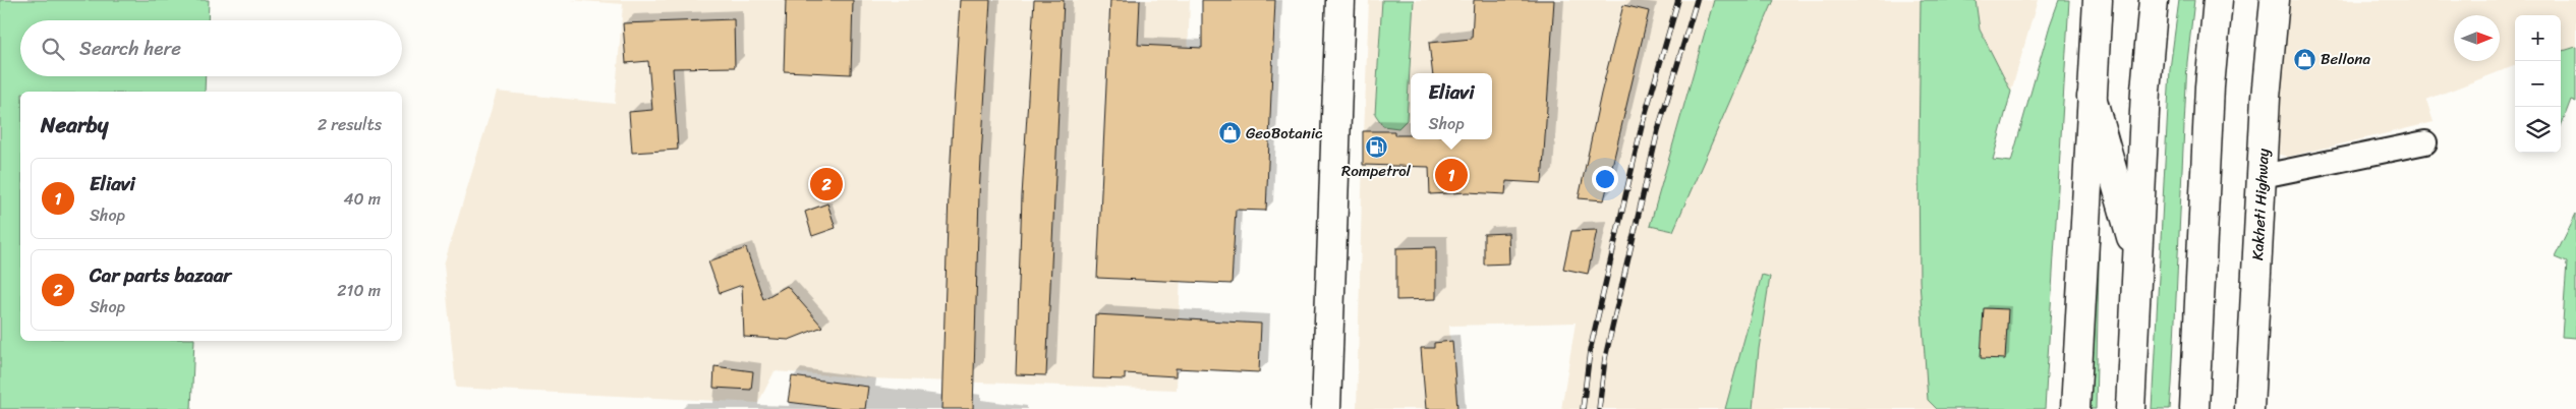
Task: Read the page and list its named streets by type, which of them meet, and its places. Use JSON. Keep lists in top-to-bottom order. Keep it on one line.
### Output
{"streets":{"main road":["Kakheti Highway"]},"places":{"shop":["Bellona","GeoBotanic"],"fuel station":["Rompetrol"]},"north":"right","page":{"map_buttons":["+","−"],"search":"Search here","popup":["Eliavi","Shop"],"heading":["Nearby","2 results"],"pins":["1","2"],"list":[{"mark":"1","name":"Eliavi","note":"Shop","value":"40 m"},{"mark":"2","name":"Car parts bazaar","note":"Shop","value":"210 m"}]}}
